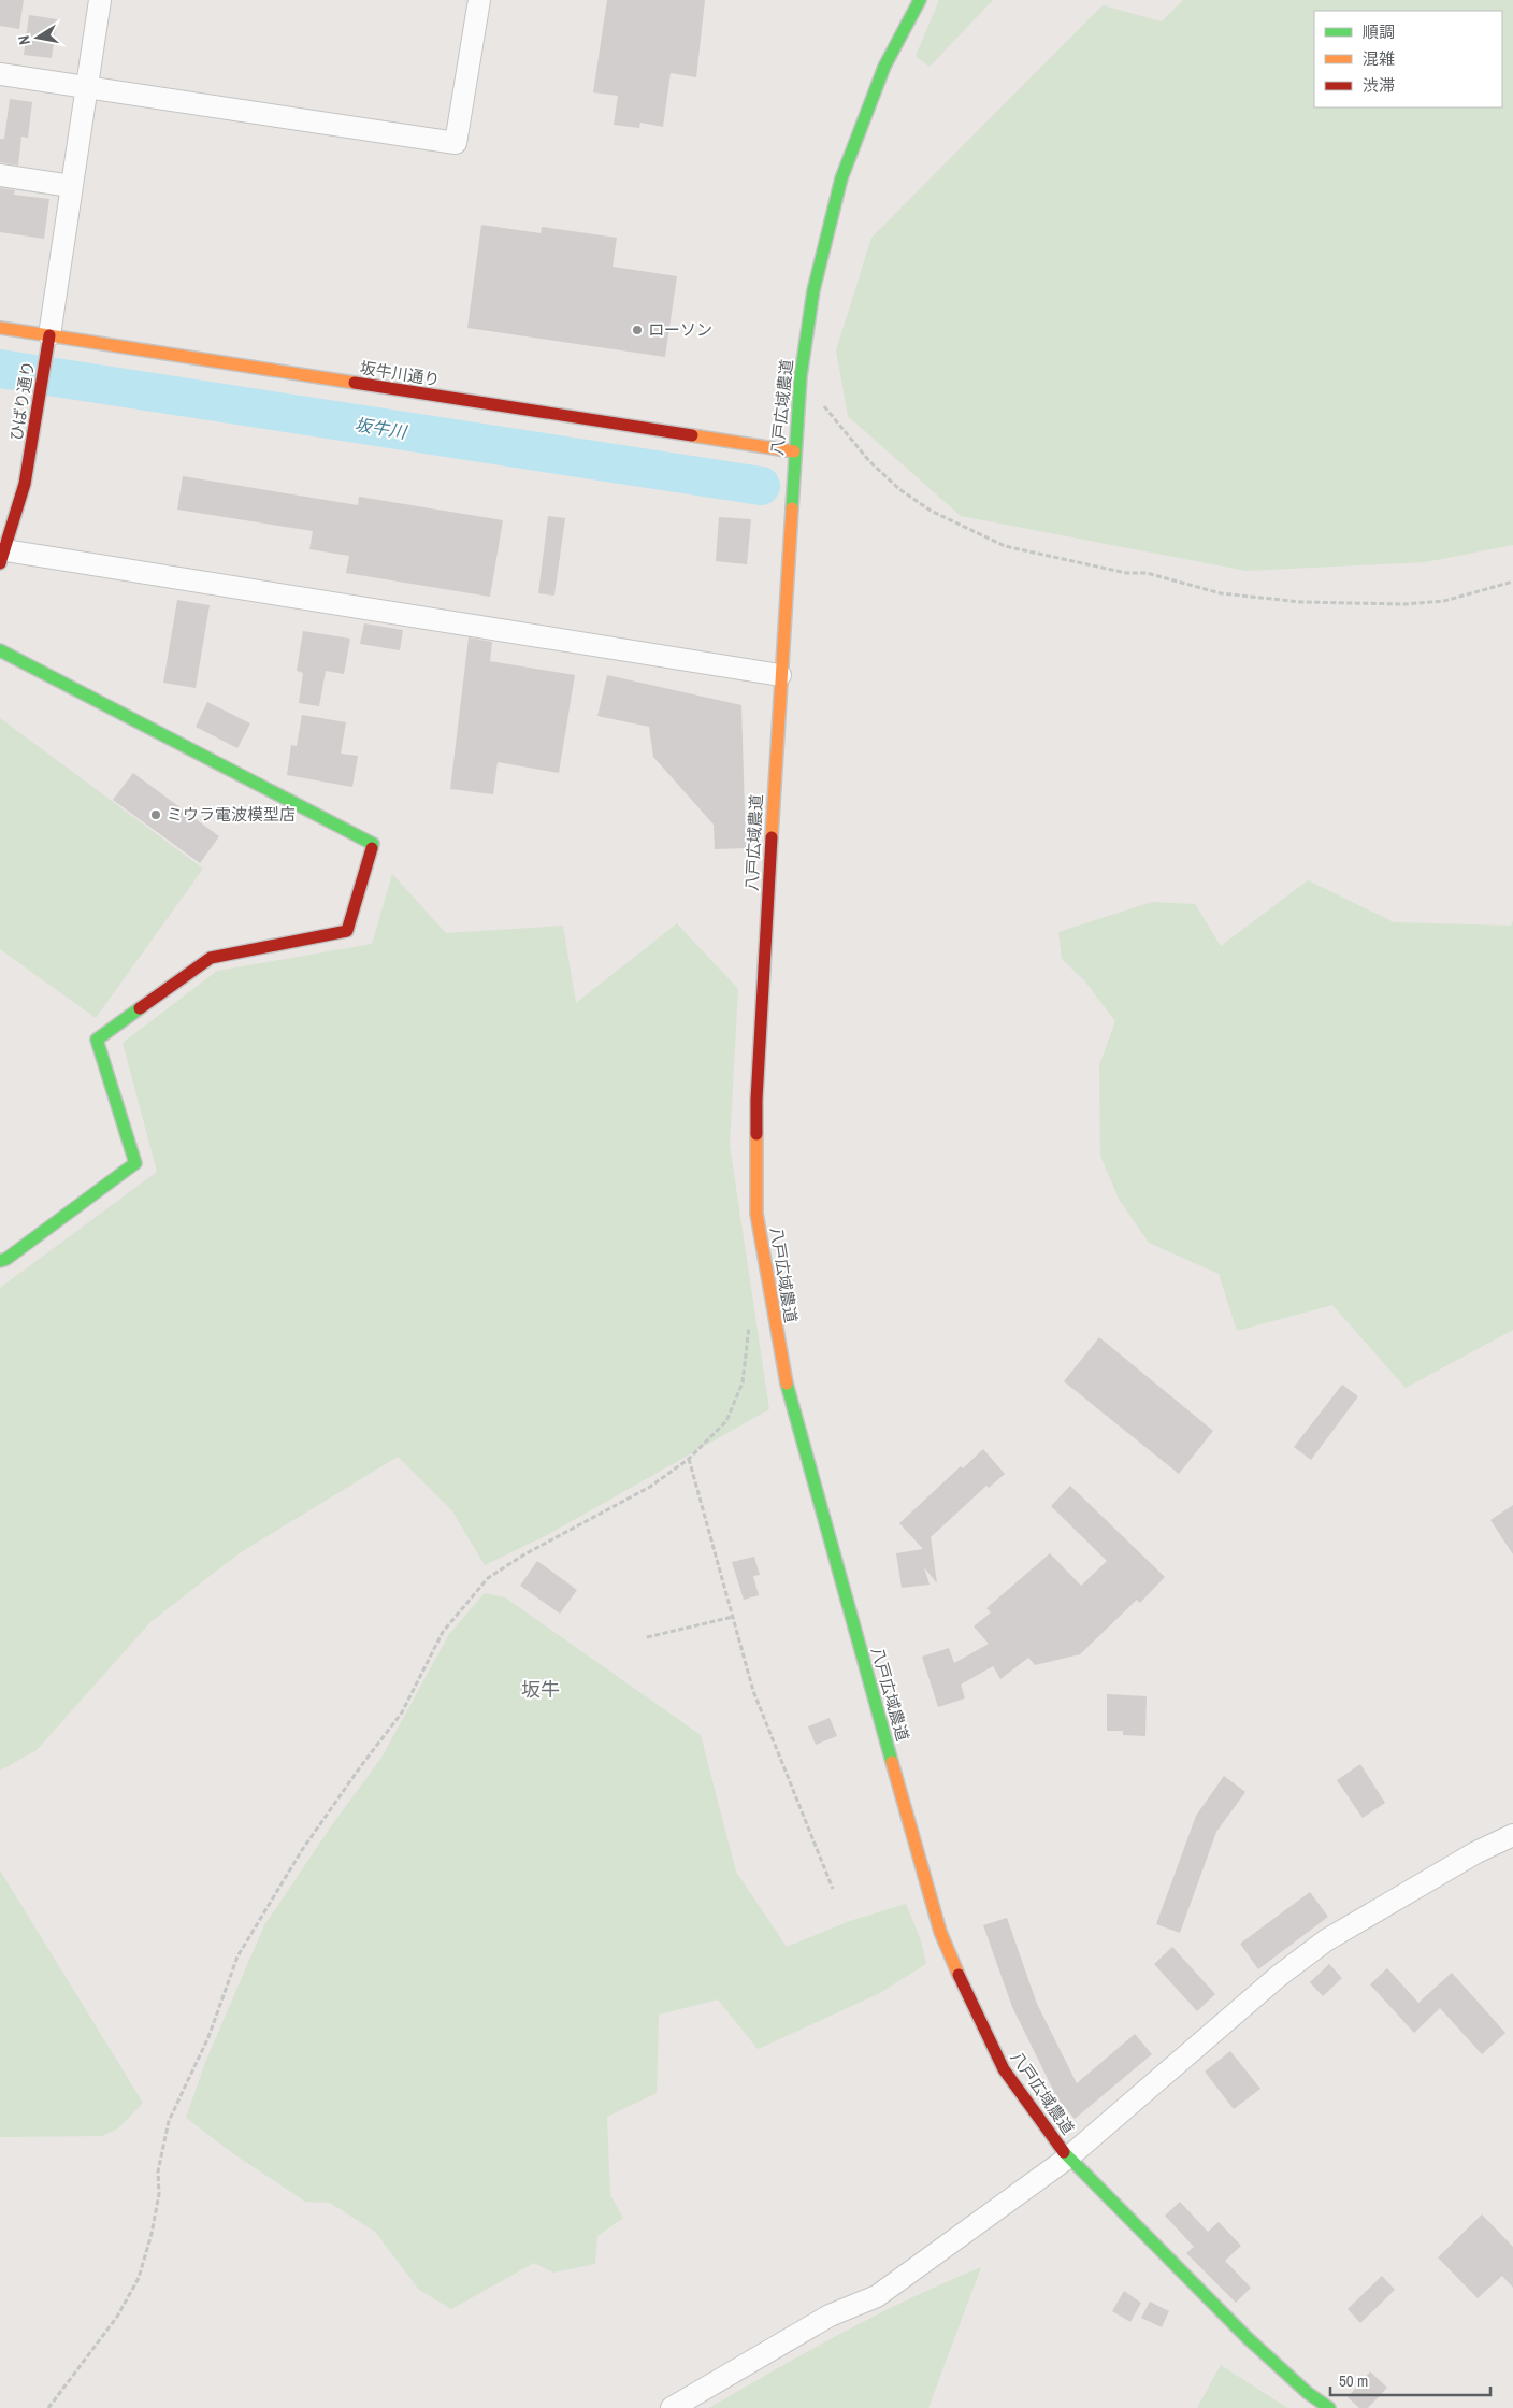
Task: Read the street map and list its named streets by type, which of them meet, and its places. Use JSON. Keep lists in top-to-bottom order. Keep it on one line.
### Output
{"streets":{"street":["坂牛川通り","ひばり通り","八戸広域農道"]},"crossings":[["坂牛川通り","ひばり通り"],["坂牛川通り","八戸広域農道"]],"districts":["坂牛"],"water":["坂牛川"],"places":["ローソン","ミウラ電波模型店"],"legend":["順調","混雑","渋滞"],"scale_bar":"50 m","north":"left"}
